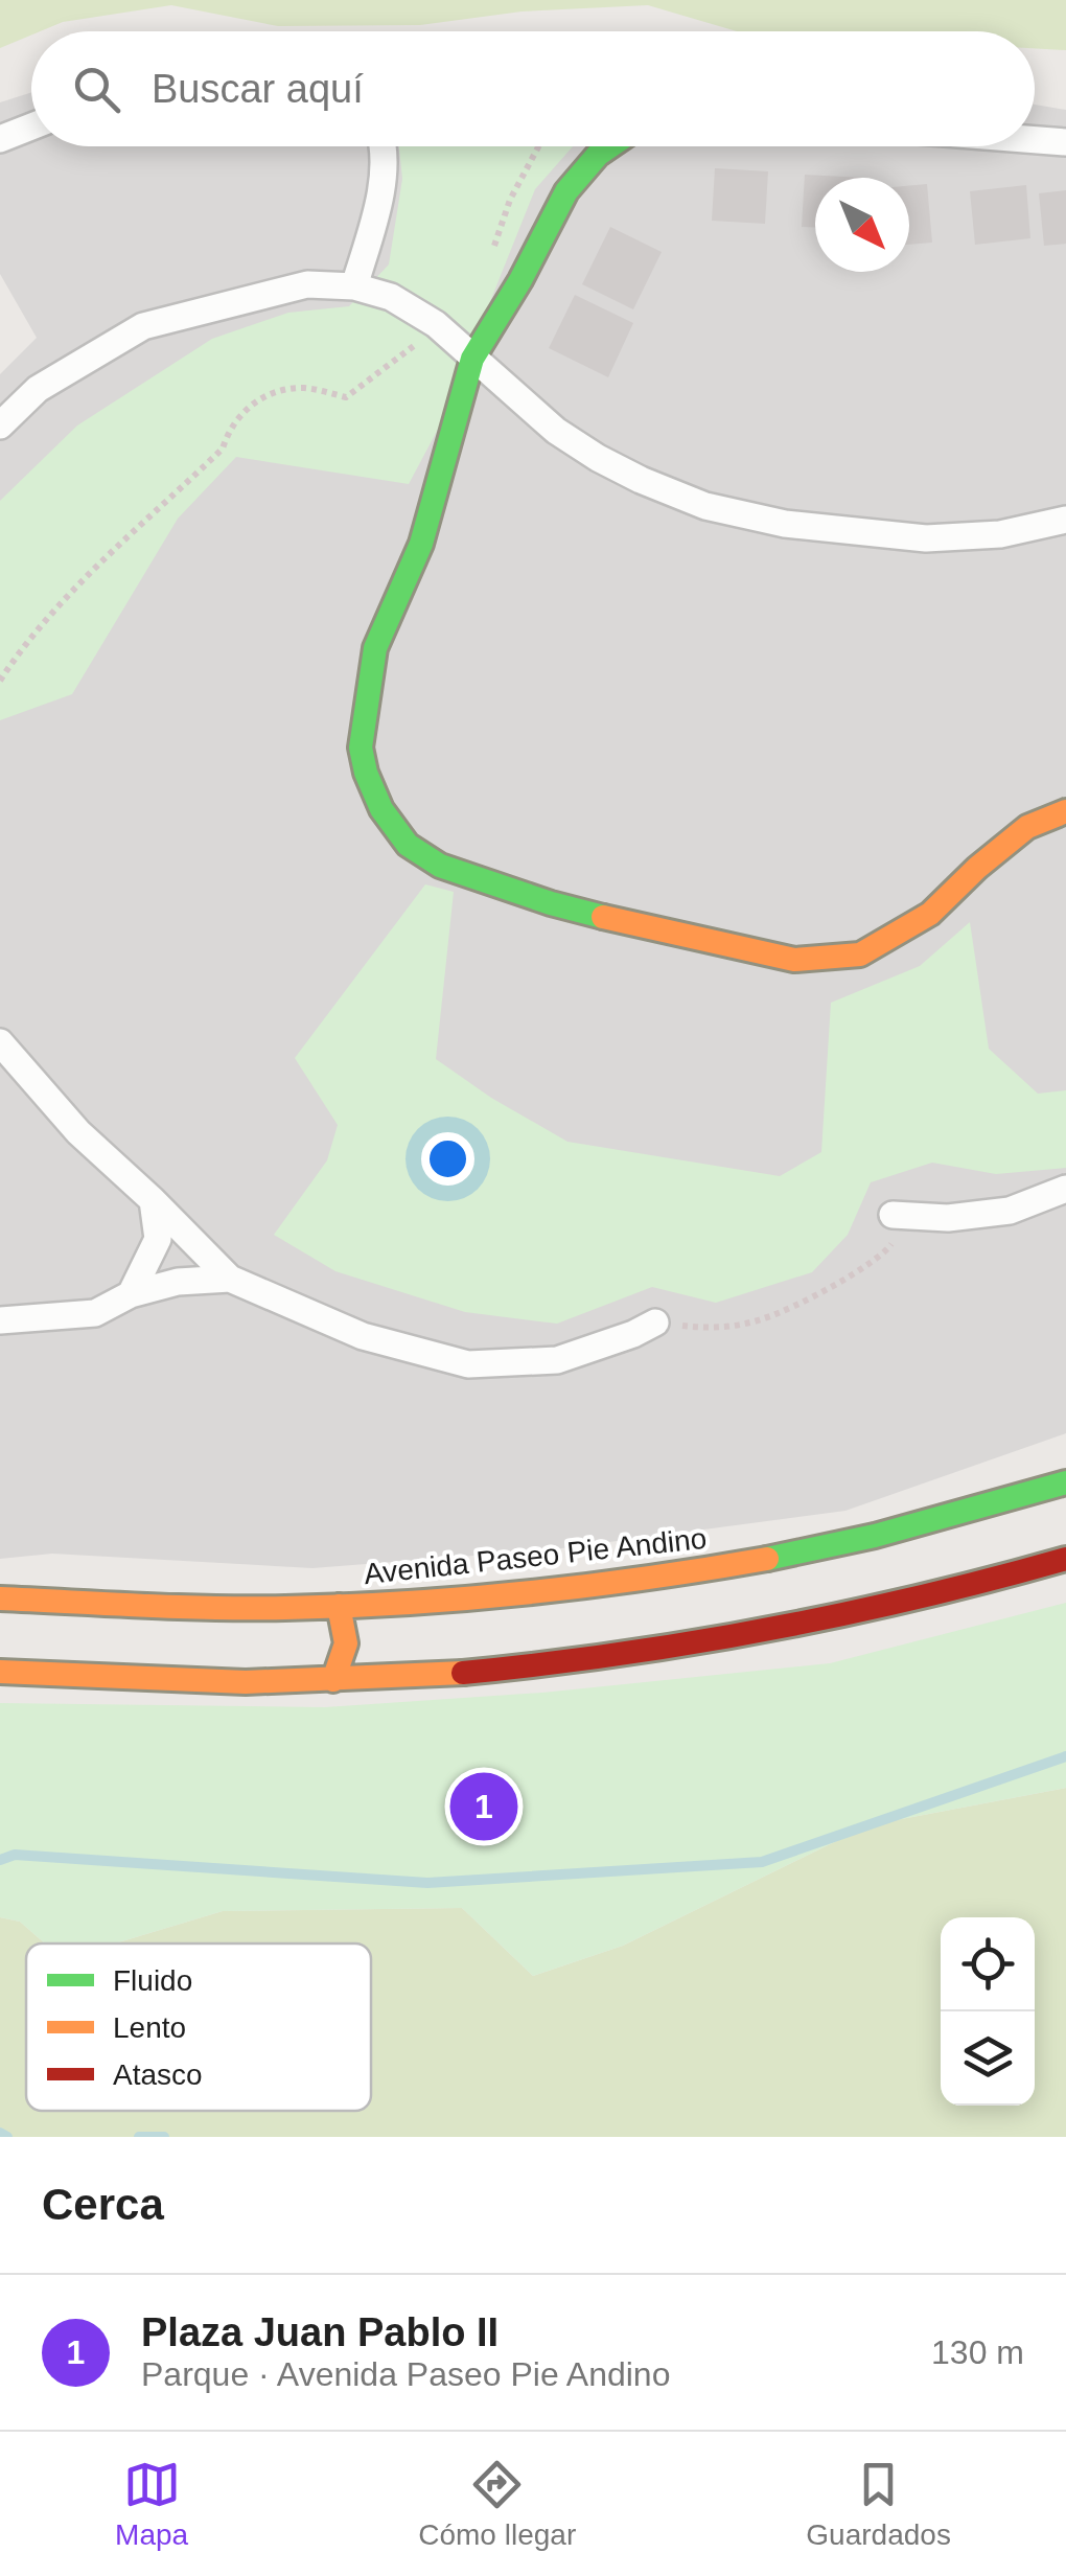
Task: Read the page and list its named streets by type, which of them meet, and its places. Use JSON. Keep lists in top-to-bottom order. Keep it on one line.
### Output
{"streets":{"main road":["Avenida Paseo Pie Andino"]},"legend":["Fluido","Lento","Atasco"],"north":"bottom right","page":{"search":"Buscar aquí","pins":"1","heading":"Cerca","list":[{"mark":"1","name":"Plaza Juan Pablo II","note":"Parque · Avenida Paseo Pie Andino","value":"130 m"}],"nav":["Mapa","Cómo llegar","Guardados"]}}
